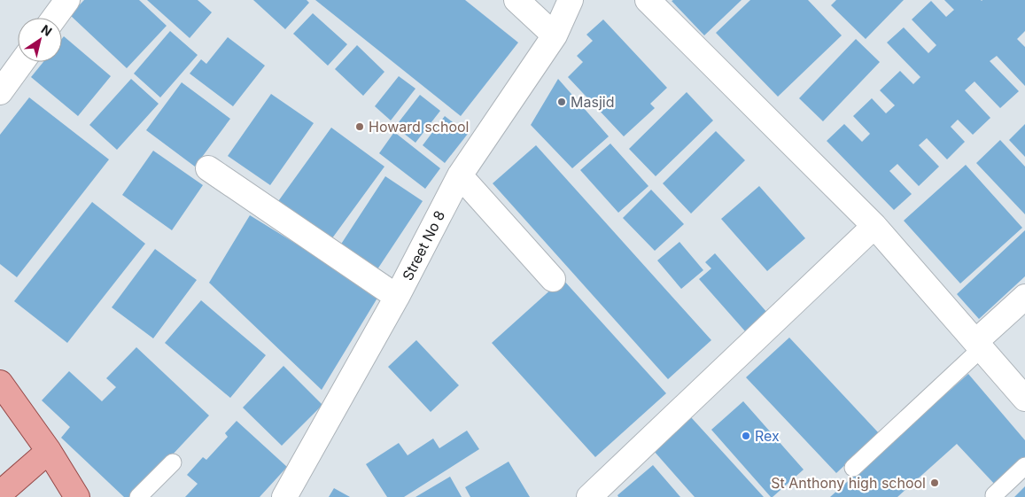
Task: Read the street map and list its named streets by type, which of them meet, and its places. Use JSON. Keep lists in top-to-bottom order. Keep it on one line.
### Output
{"streets":{"street":["Street No 8"]},"places":["Masjid","Howard school","Rex","St Anthony high school"],"north":"top right"}
